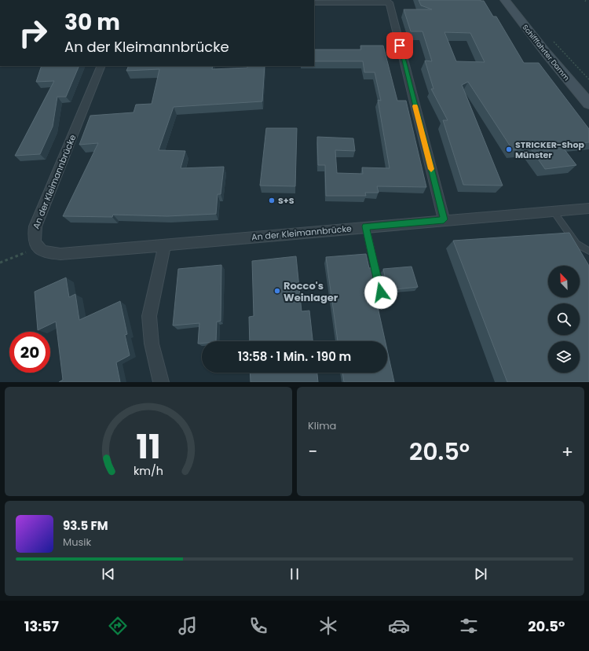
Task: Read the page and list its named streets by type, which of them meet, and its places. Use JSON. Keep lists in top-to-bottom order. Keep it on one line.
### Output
{"streets":{"main road":["Schifffahrter Damm"],"street":["An der Kleimannbrücke"]},"places":["STRICKER-Shop Münster","S+S","Rocco's Weinlager"],"north":"top left","page":{"turn":["30 m","An der Kleimannbrücke"],"limit":"20","trip":"13:58 · 1 Min. · 190 m","tile":"Klima","heat":["−","20.5°","+"],"song":["93.5 FM","Musik"],"tabs":["13:57","20.5°"],"gauge":["11","km/h"]}}
